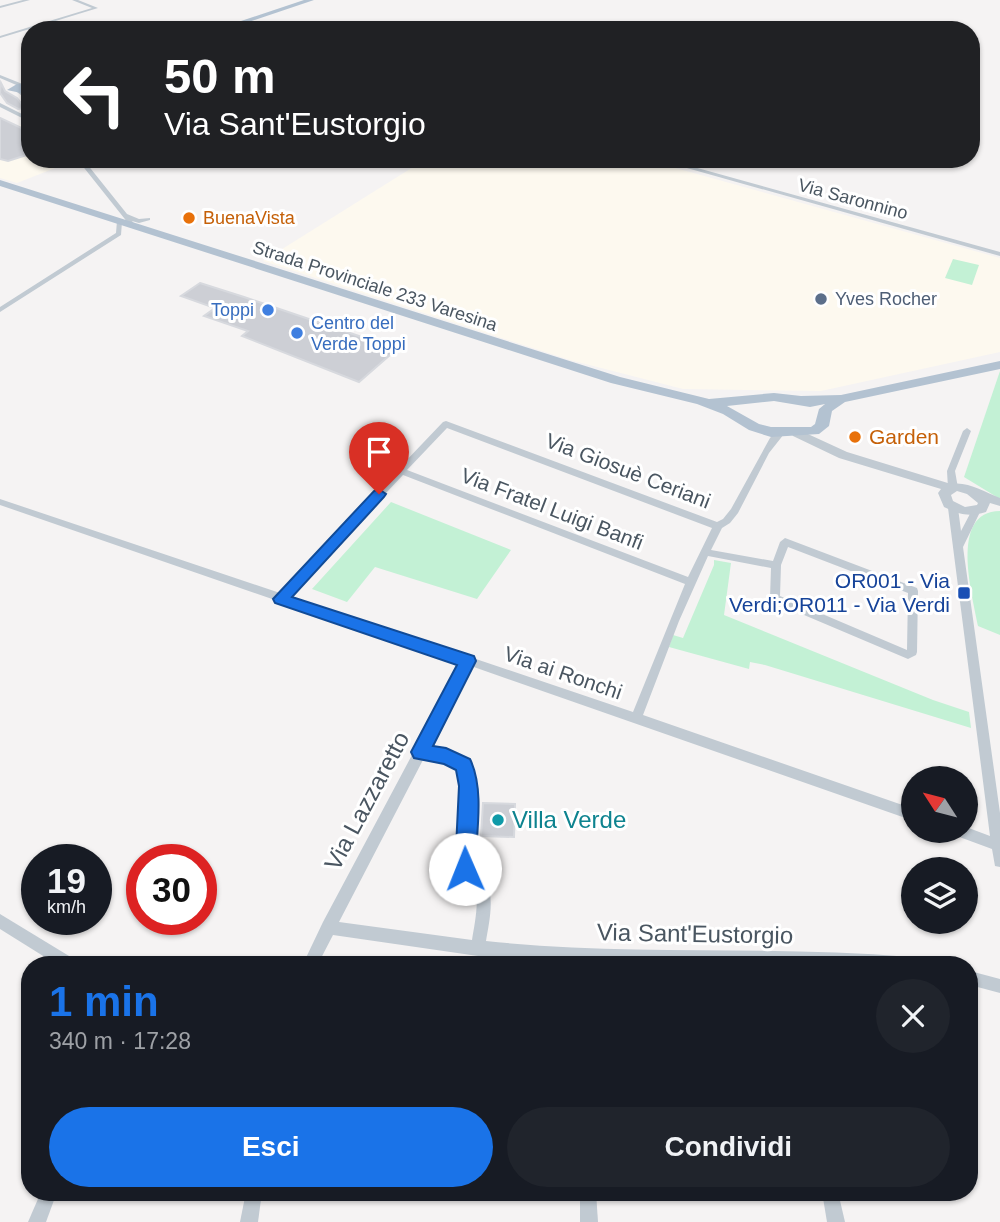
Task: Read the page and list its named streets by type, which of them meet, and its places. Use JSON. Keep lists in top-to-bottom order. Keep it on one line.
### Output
{"streets":{"main road":["Strada Provinciale 233 Varesina"],"street":["Via Saronnino","Via Giosuè Ceriani","Via Fratel Luigi Banfi","Via ai Ronchi","Via Lazzaretto","Via Sant'Eustorgio"]},"crossings":[["Via Giosuè Ceriani","Via Fratel Luigi Banfi"],["Via Giosuè Ceriani","Via ai Ronchi"],["Via ai Ronchi","Via Lazzaretto"],["Via Lazzaretto","Via Sant'Eustorgio"]],"places":{"other":["BuenaVista","Yves Rocher","Toppi","Centro del Verde Toppi","Garden","Villa Verde"],"transit":["OR001 - Via Verdi;OR011 - Via Verdi"]},"north":"top left","page":{"turn":["50 m","Via Sant'Eustorgio"],"speed":"19 km/h","limit":"30","heading":["1 min","340 m · 17:28"],"buttons":["Esci","Condividi"]}}
